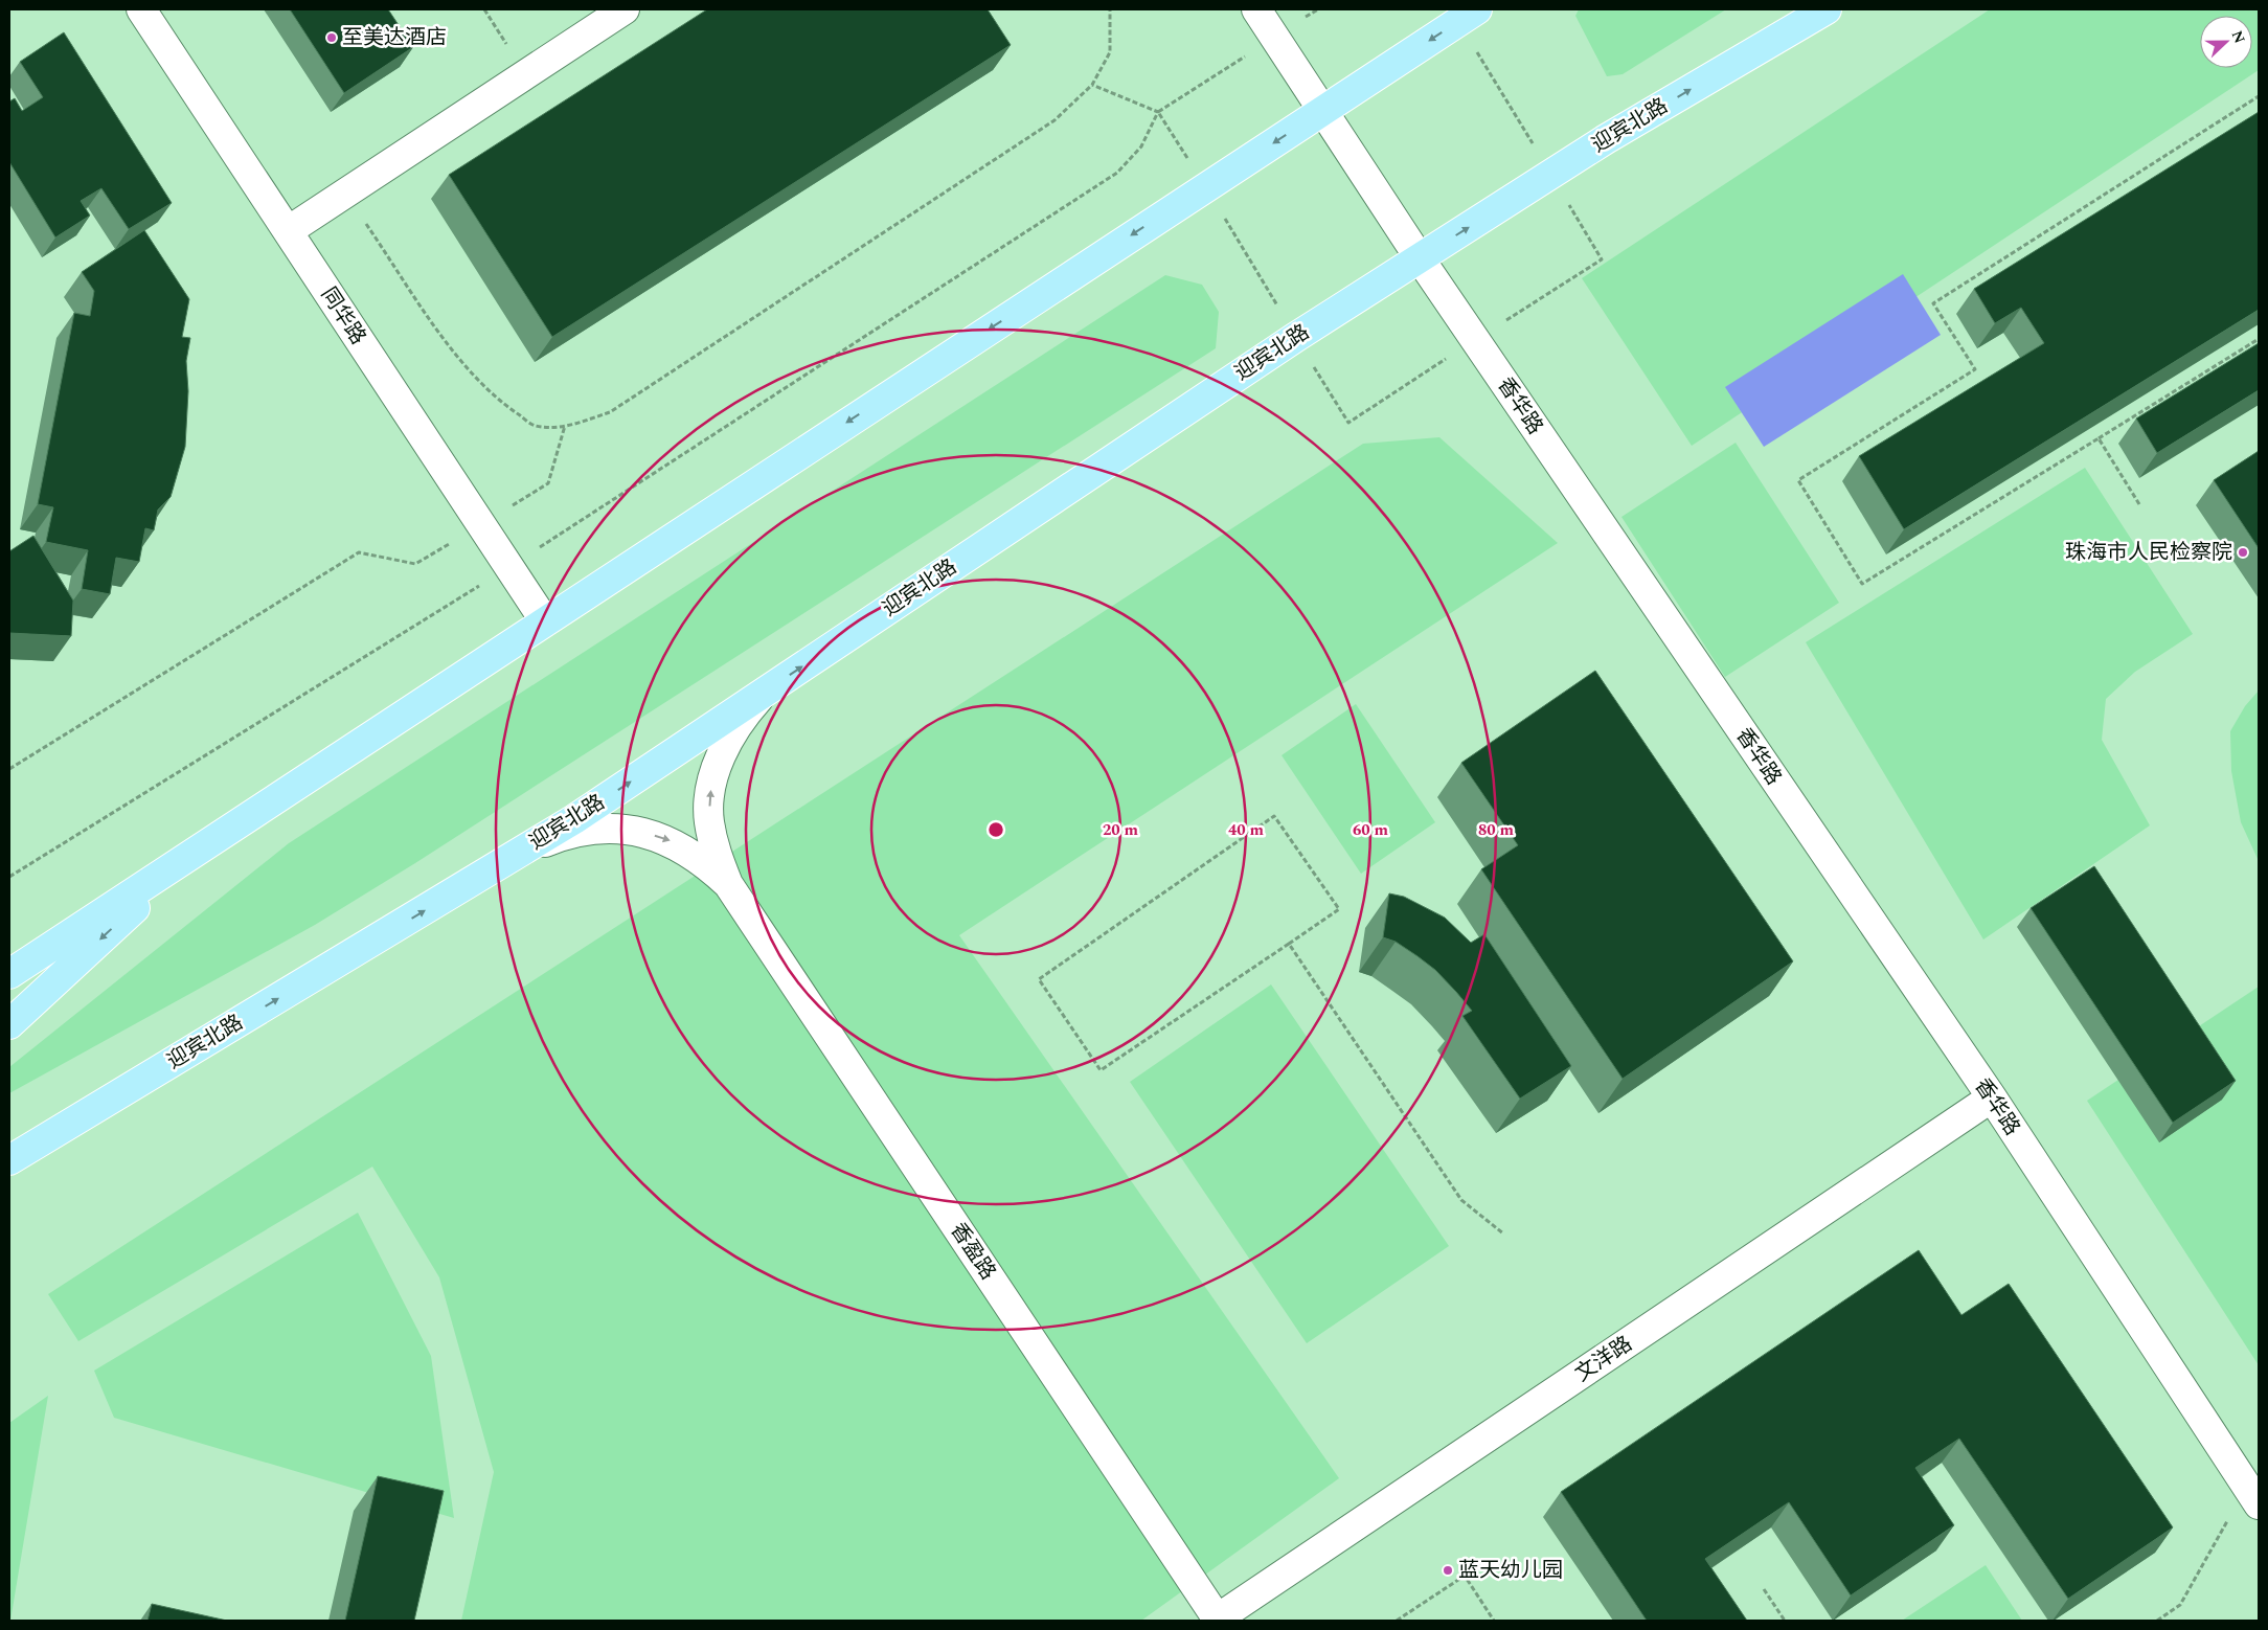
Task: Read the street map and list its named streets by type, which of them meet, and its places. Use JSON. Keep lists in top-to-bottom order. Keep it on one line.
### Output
{"streets":{"main road":["迎宾北路"],"street":["同华路","香华路","香盈路","文洋路"]},"crossings":[["迎宾北路","香华路"],["香华路","文洋路"],["香盈路","文洋路"]],"places":["至美达酒店","珠海市人民检察院","蓝天幼儿园"],"north":"right","rings":["20 m","40 m","60 m","80 m"]}
